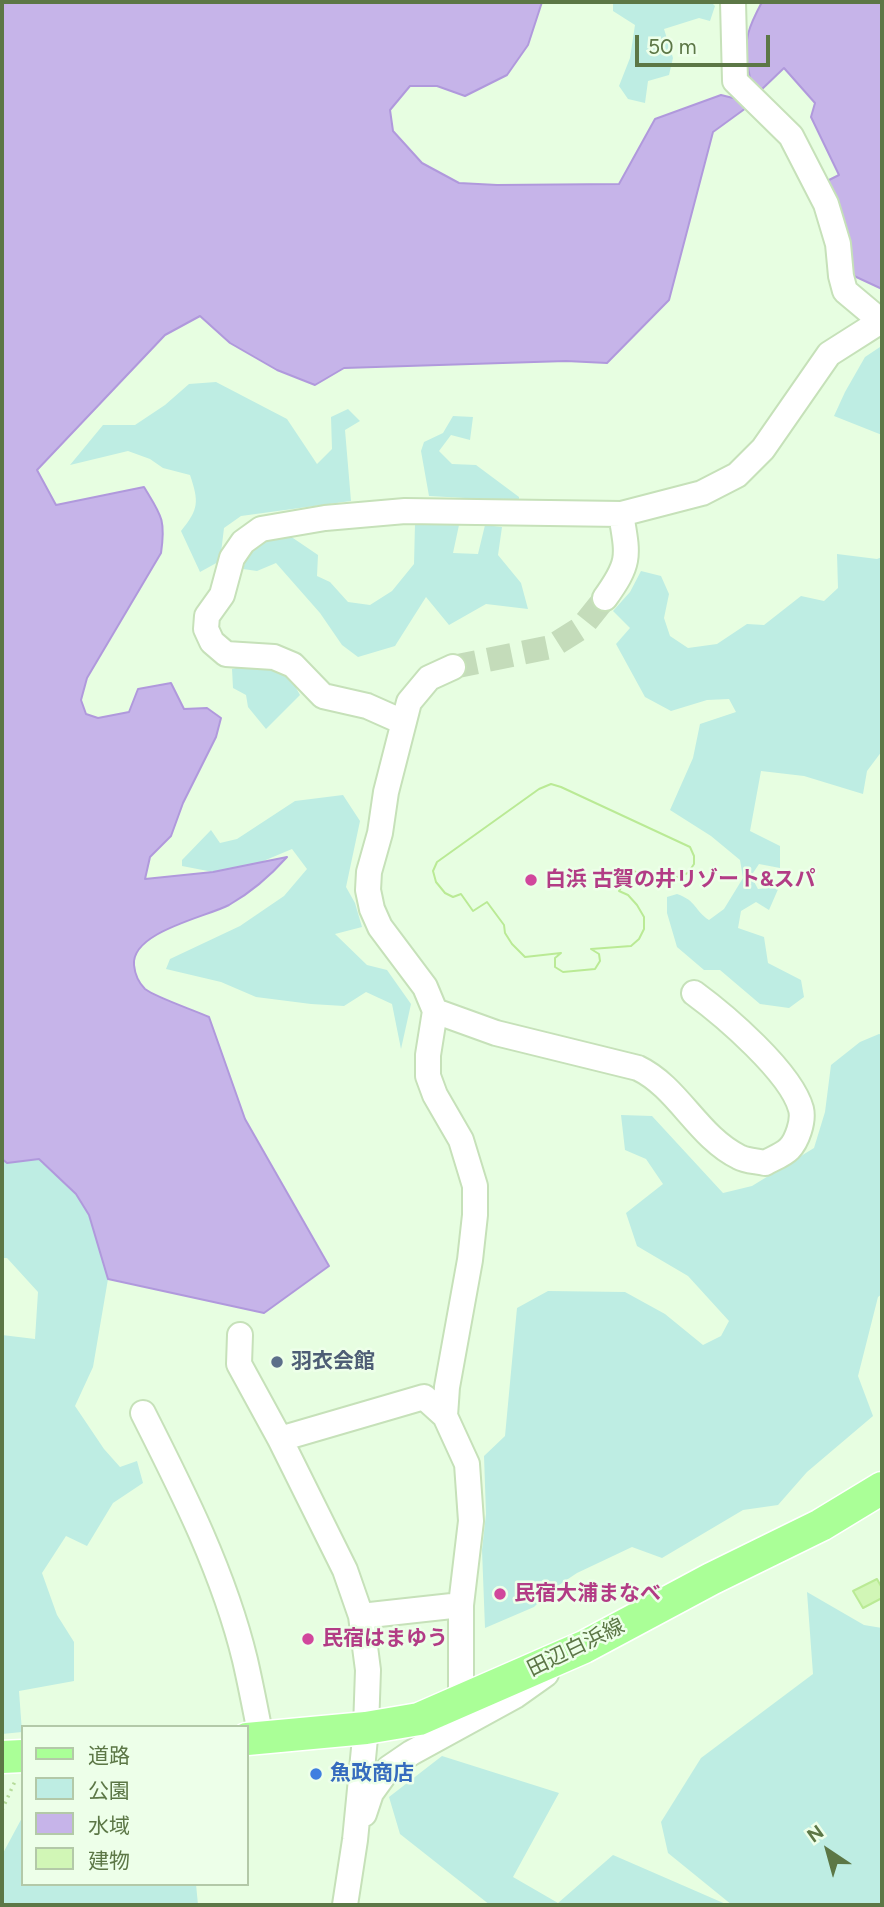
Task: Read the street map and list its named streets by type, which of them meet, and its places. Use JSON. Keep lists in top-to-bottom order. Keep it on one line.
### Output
{"streets":{"main road":["田辺白浜線"]},"places":["白浜 古賀の井リゾート&スパ","羽衣会館","民宿大浦まなべ","民宿はまゆう","魚政商店"],"legend":["道路","公園","水域","建物"],"scale_bar":"50 m","north":"top left"}
